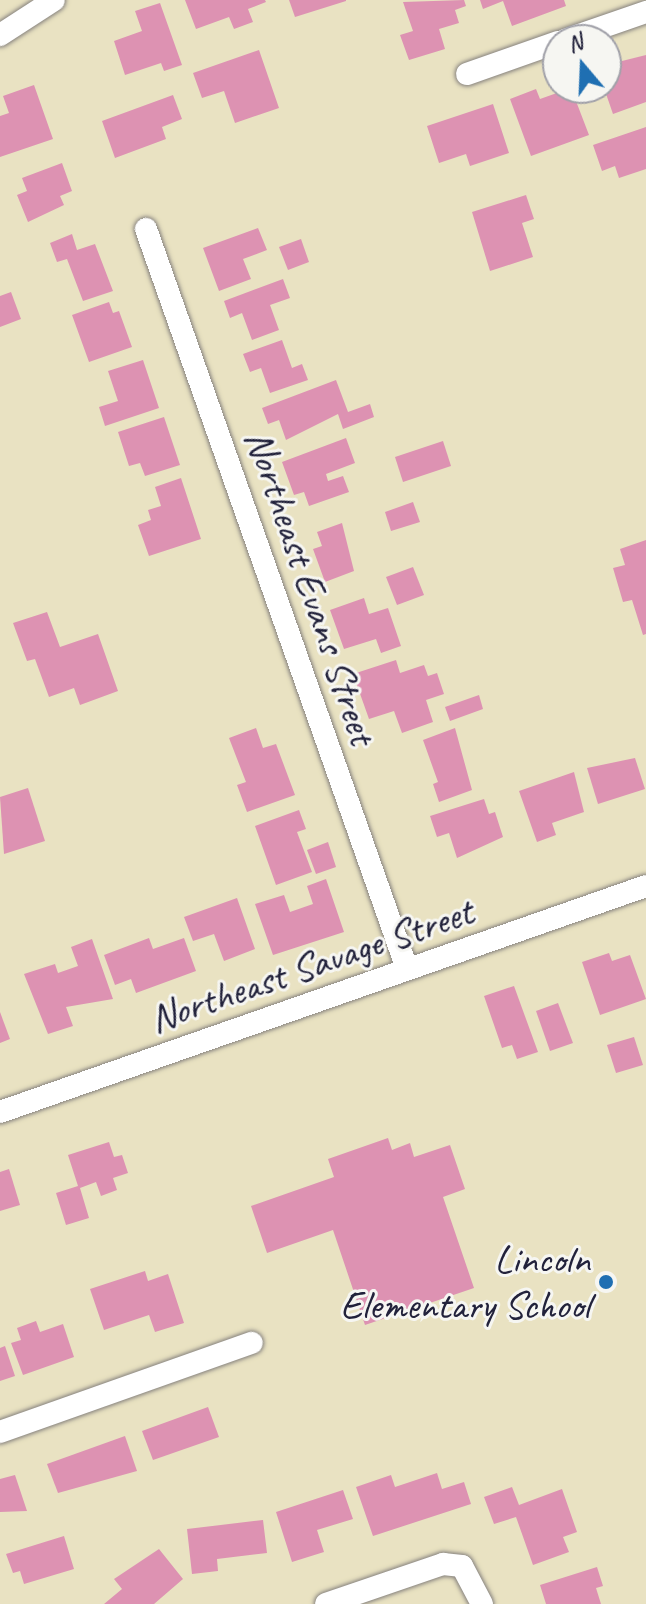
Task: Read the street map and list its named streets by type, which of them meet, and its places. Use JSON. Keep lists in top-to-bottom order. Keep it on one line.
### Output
{"streets":{"street":["Northeast Evans Street","Northeast Savage Street"]},"crossings":[["Northeast Evans Street","Northeast Savage Street"]],"places":["Lincoln Elementary School"],"north":"top"}
